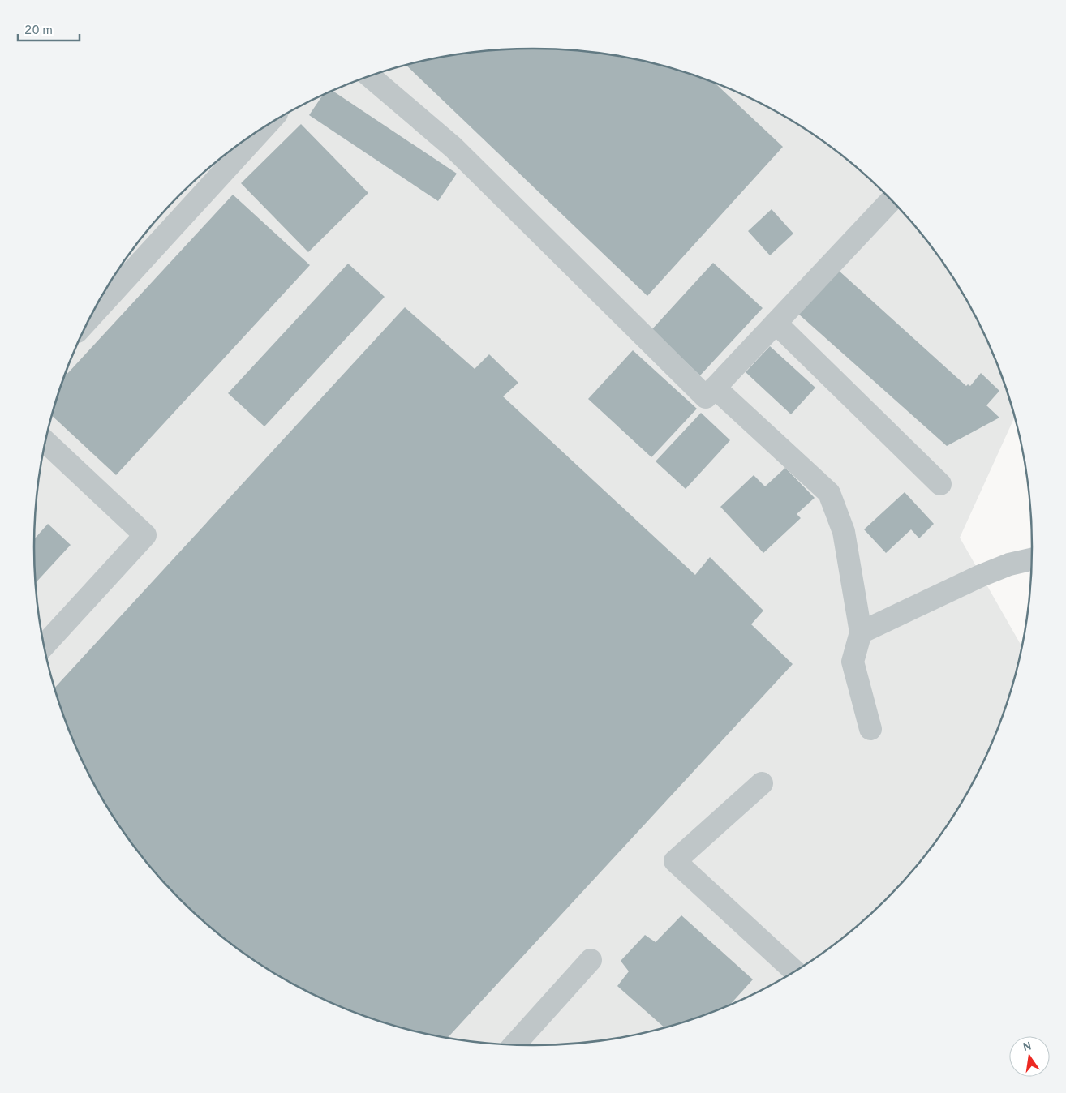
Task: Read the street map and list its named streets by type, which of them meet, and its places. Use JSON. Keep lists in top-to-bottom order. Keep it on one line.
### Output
{"scale_bar":"20 m","north":"top"}
